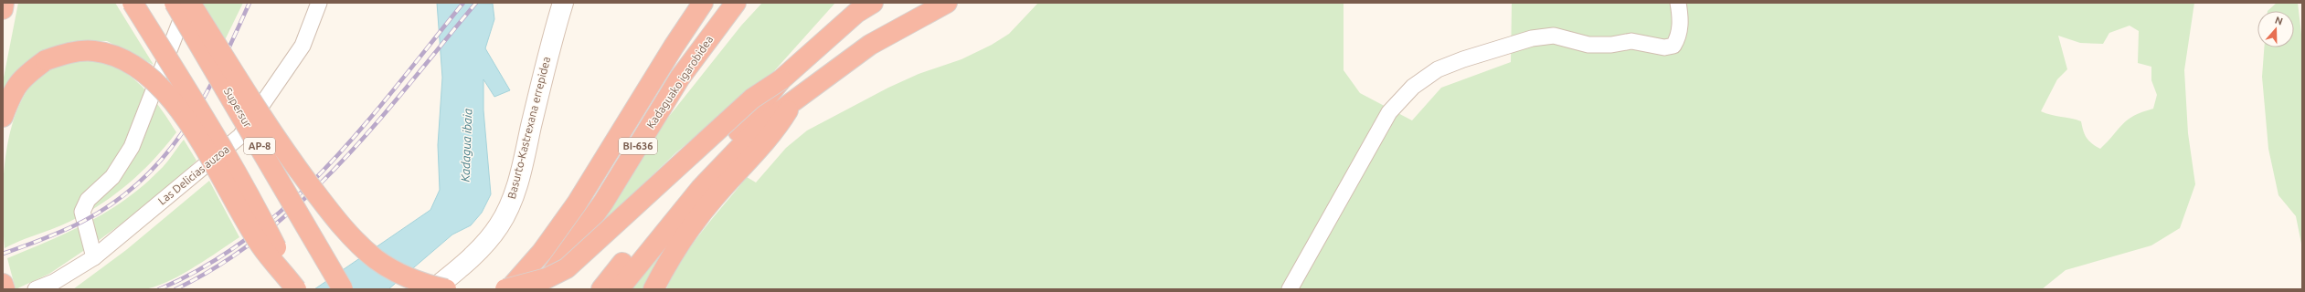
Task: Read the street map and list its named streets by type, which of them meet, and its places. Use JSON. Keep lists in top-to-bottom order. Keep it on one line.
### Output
{"streets":{"highway":["Kadaguako igarobidea","Supersur","AP-8","BI-636"],"street":["Basurto-Kastrexana errepidea","Las Delicias auzoa"]},"water":["Kadagua ibaia"],"north":"top"}
